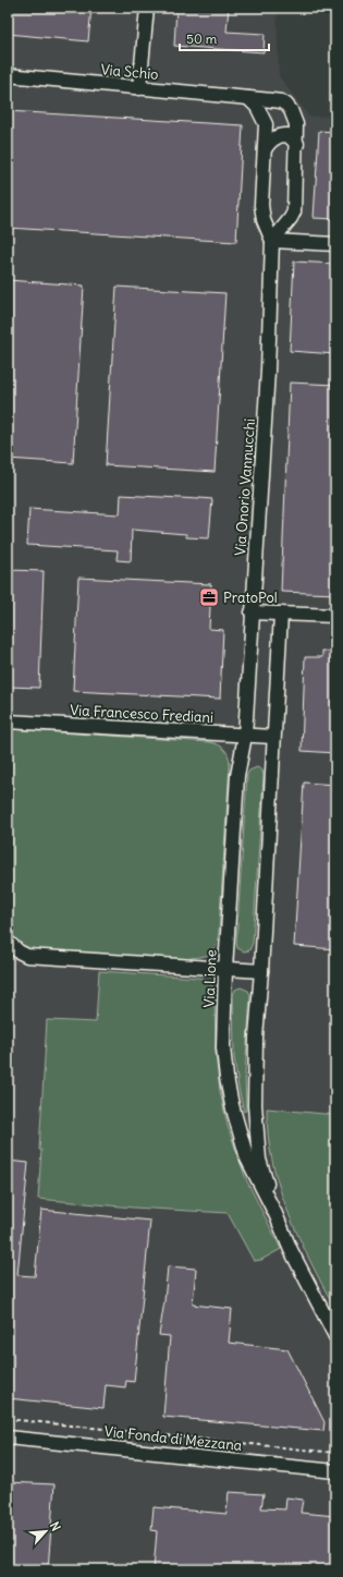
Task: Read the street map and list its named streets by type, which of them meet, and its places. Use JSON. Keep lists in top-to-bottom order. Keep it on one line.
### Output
{"streets":{"street":["Via Schio","Via Onorio Vannucchi","Via Francesco Frediani","Via Lione","Via Fonda di Mezzana"]},"crossings":[["Via Schio","Via Onorio Vannucchi"],["Via Onorio Vannucchi","Via Francesco Frediani"],["Via Onorio Vannucchi","Via Lione"],["Via Francesco Frediani","Via Lione"]],"places":{"office":["PratoPol"]},"scale_bar":"50 m","north":"top right"}
